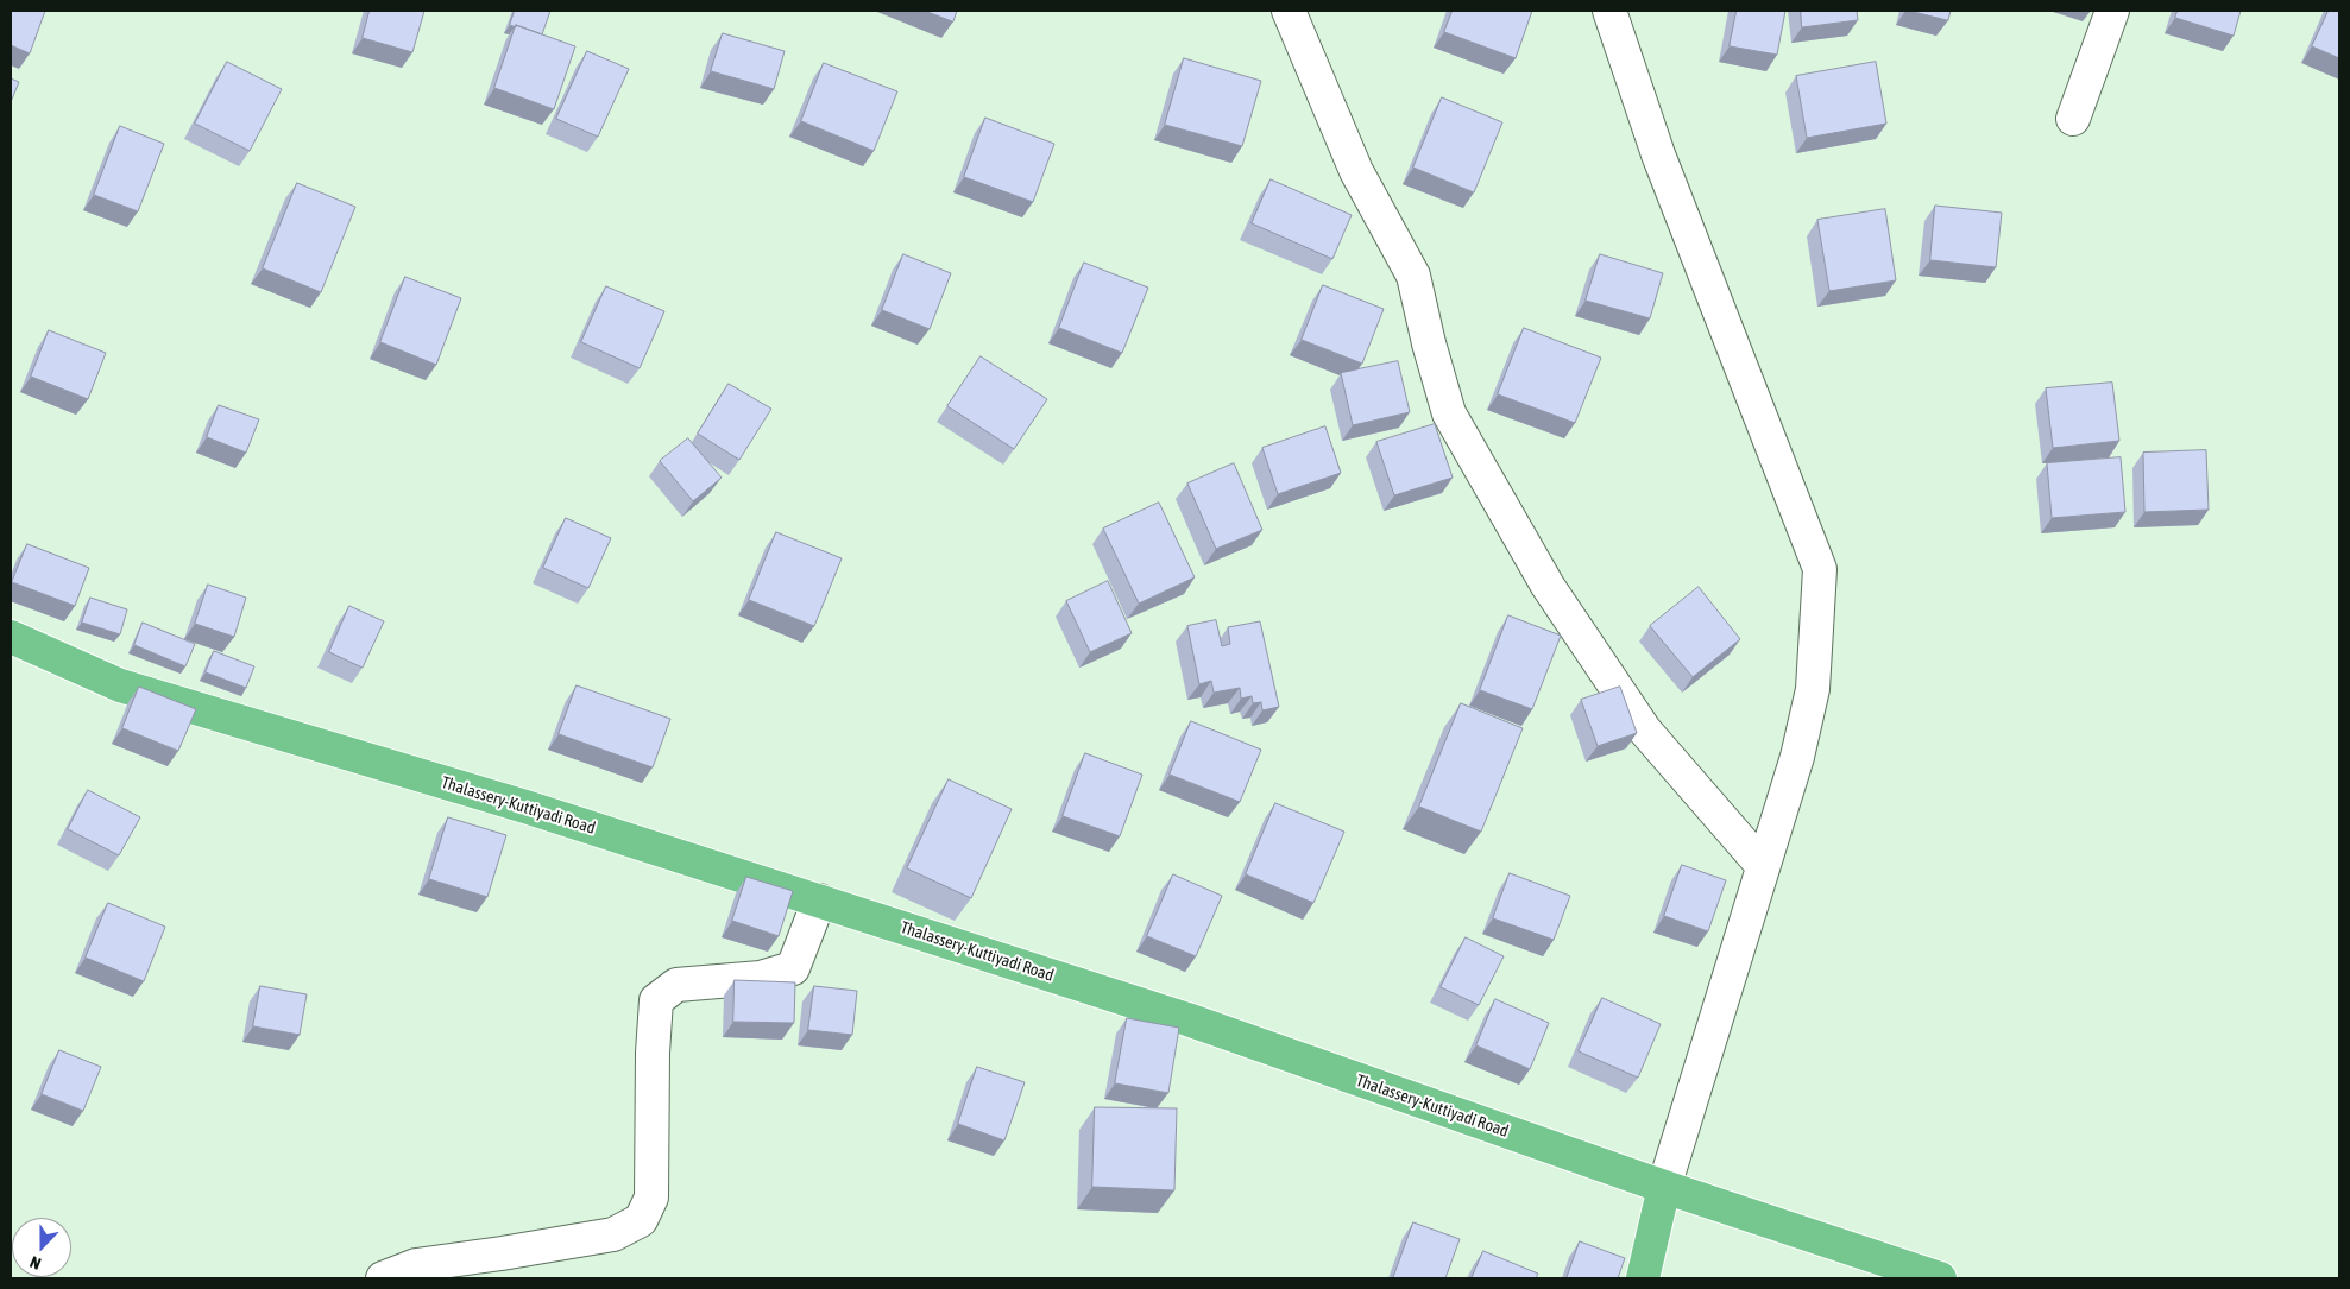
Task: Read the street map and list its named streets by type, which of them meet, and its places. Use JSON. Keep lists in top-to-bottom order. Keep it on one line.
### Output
{"streets":{"main road":["Thalassery-Kuttiyadi Road"]},"north":"bottom"}
